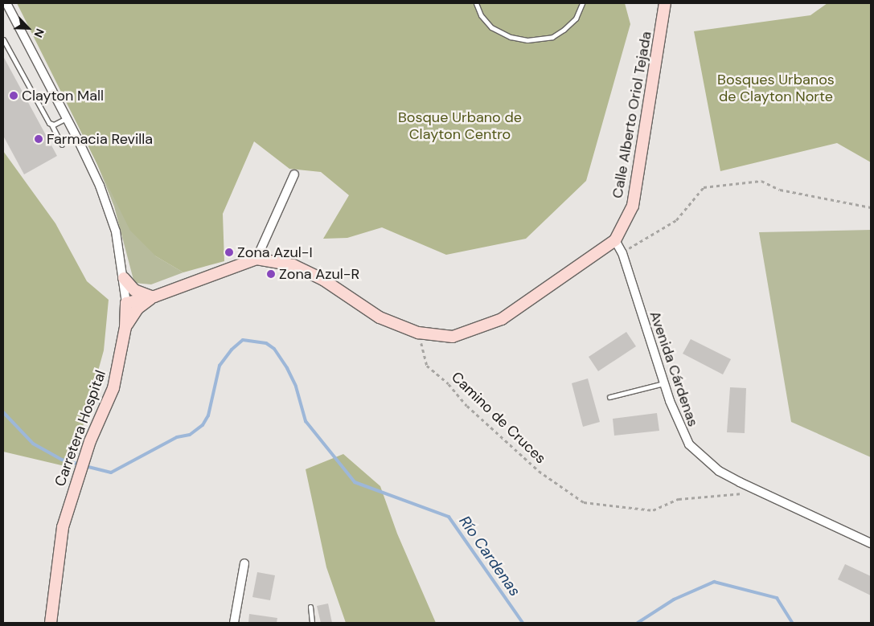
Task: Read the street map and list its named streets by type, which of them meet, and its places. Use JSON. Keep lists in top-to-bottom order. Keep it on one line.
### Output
{"streets":{"street":["Calle Alberto Oriol Tejada","Avenida Cárdenas","Carretera Hospital"],"path":["Camino de Cruces"]},"crossings":[["Calle Alberto Oriol Tejada","Avenida Cárdenas"],["Calle Alberto Oriol Tejada","Camino de Cruces"],["Avenida Cárdenas","Camino de Cruces"]],"water":["Río Cardenas"],"parks":["Bosques Urbanos de Clayton Norte","Bosque Urbano de Clayton Centro"],"places":["Clayton Mall","Farmacia Revilla","Zona Azul-I","Zona Azul-R"],"north":"bottom right"}
